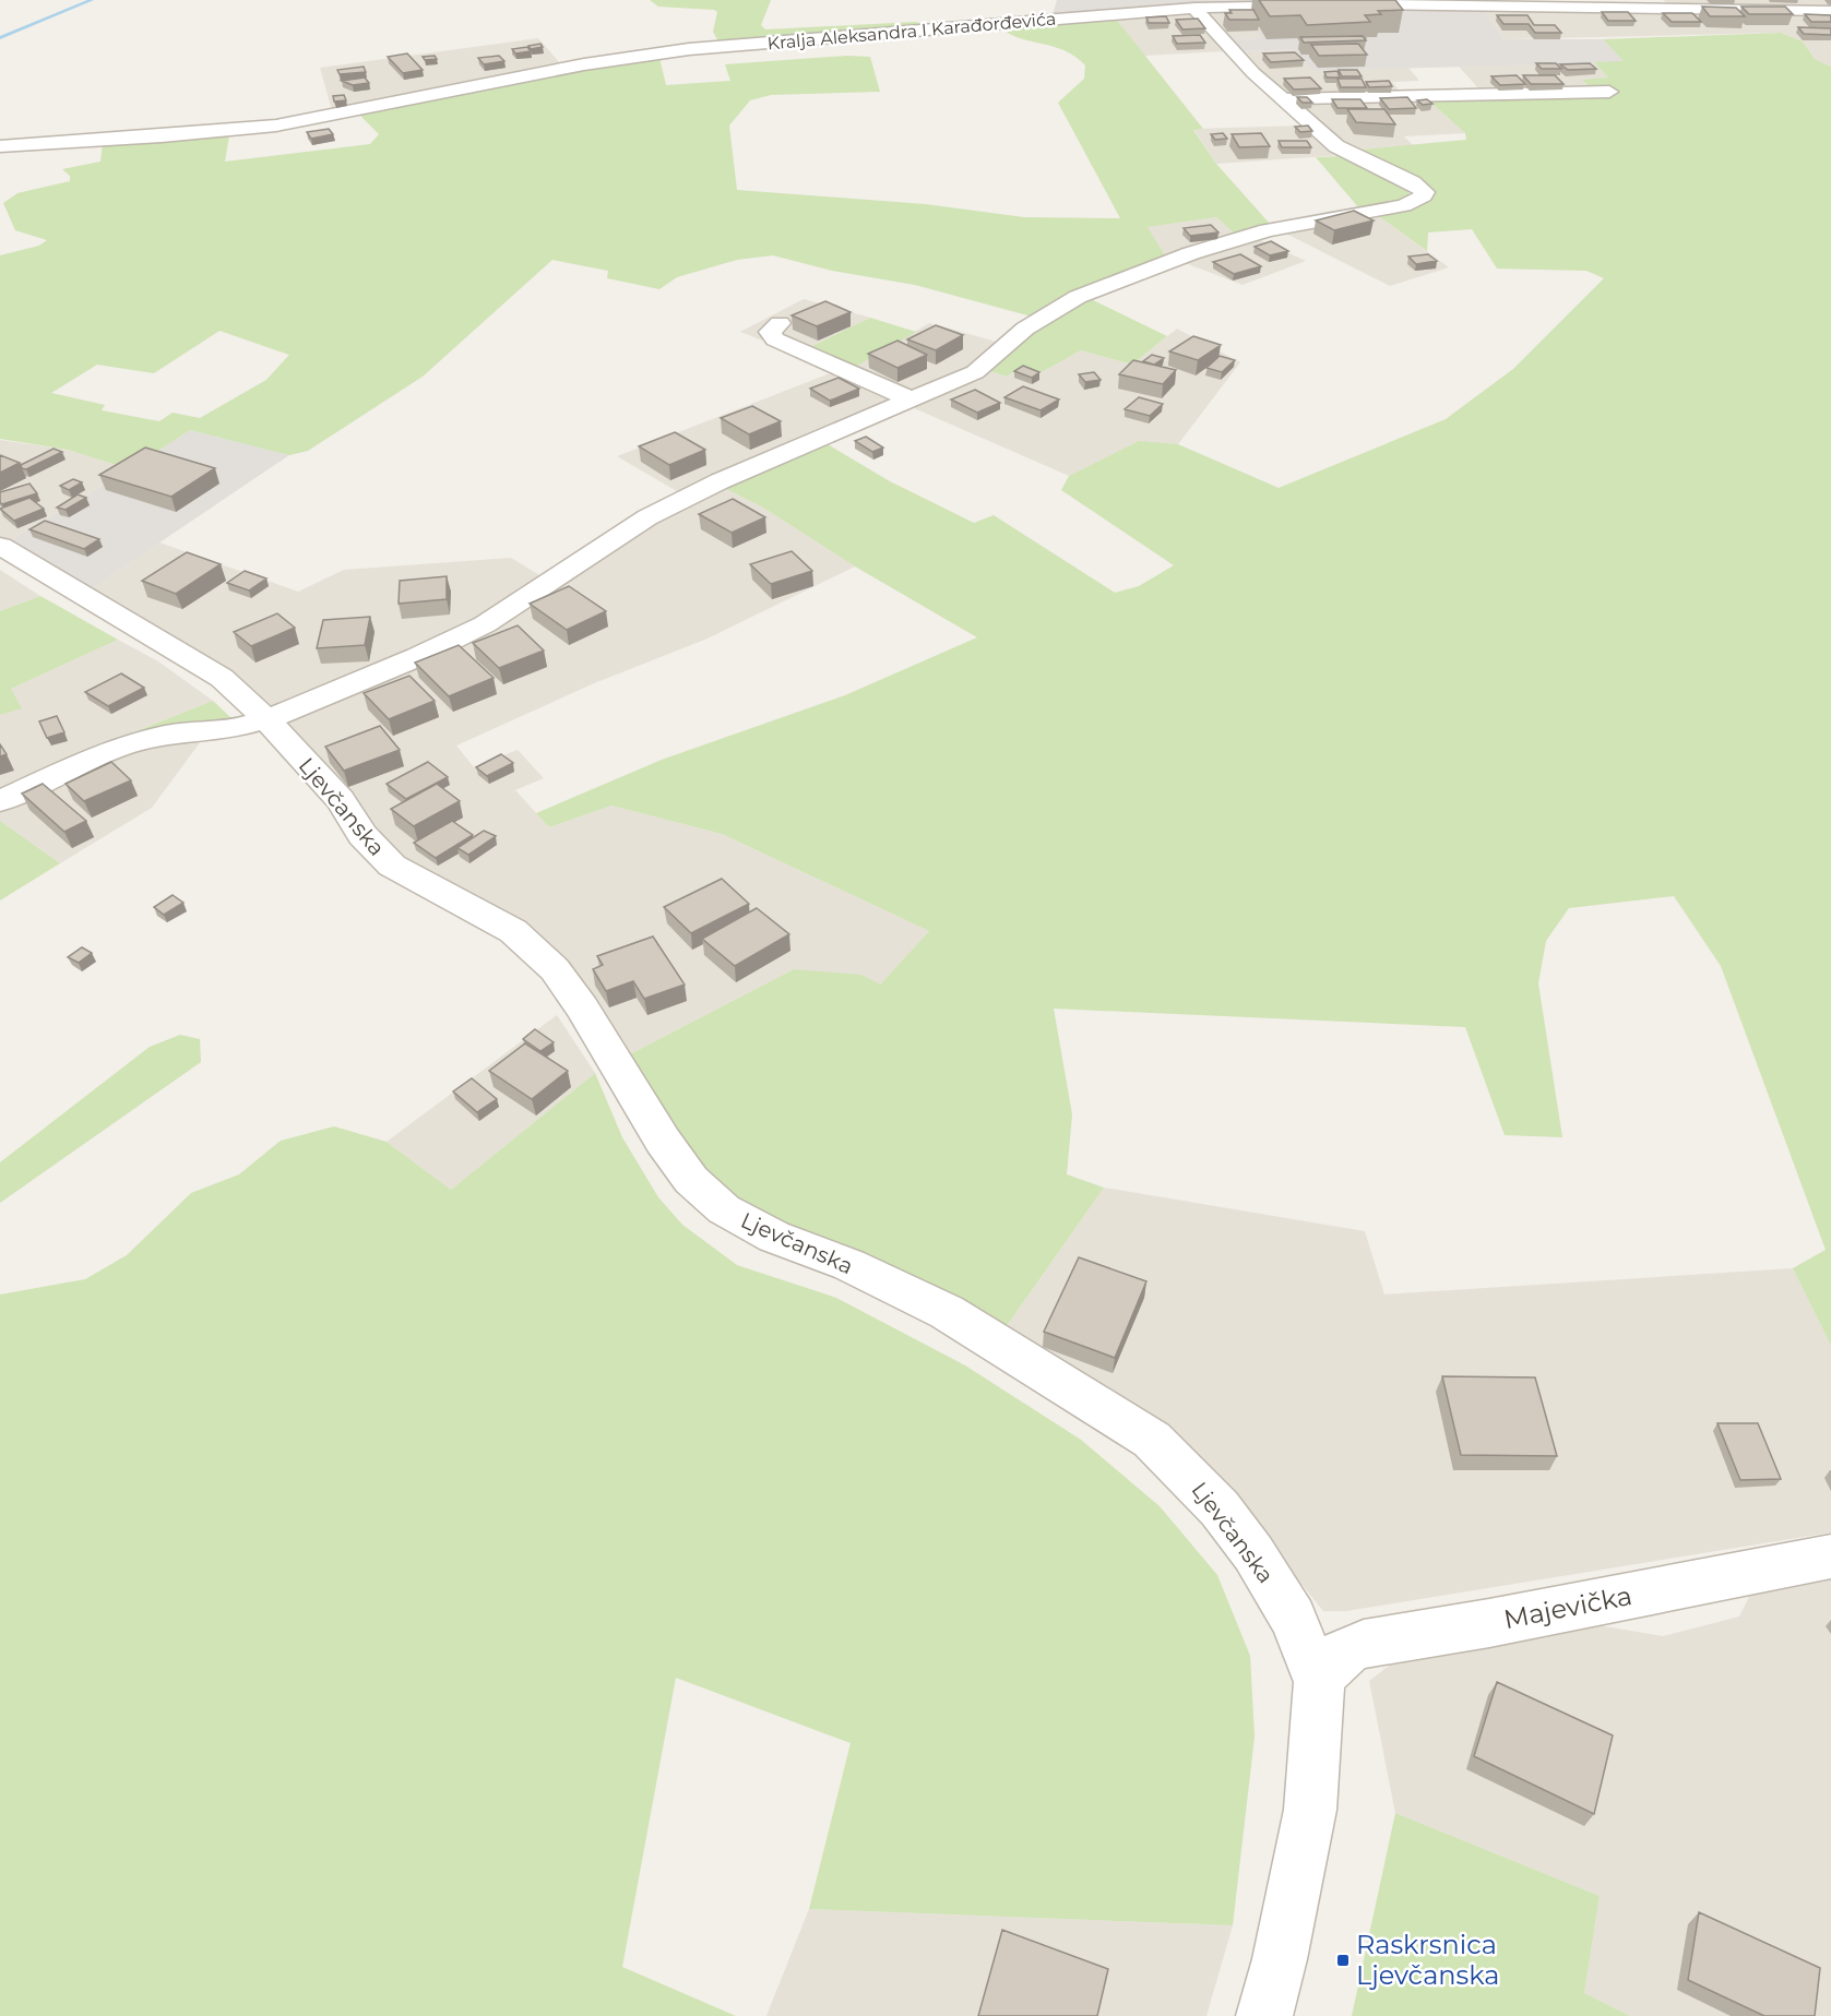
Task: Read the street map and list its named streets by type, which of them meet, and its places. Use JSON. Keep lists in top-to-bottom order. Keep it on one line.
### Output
{"streets":{"street":["Kralja Aleksandra I Karađorđevića","Ljevčanska","Majevička"]},"crossings":[["Ljevčanska","Majevička"]],"places":{"transit":["Raskrsnica Ljevčanska"]}}
